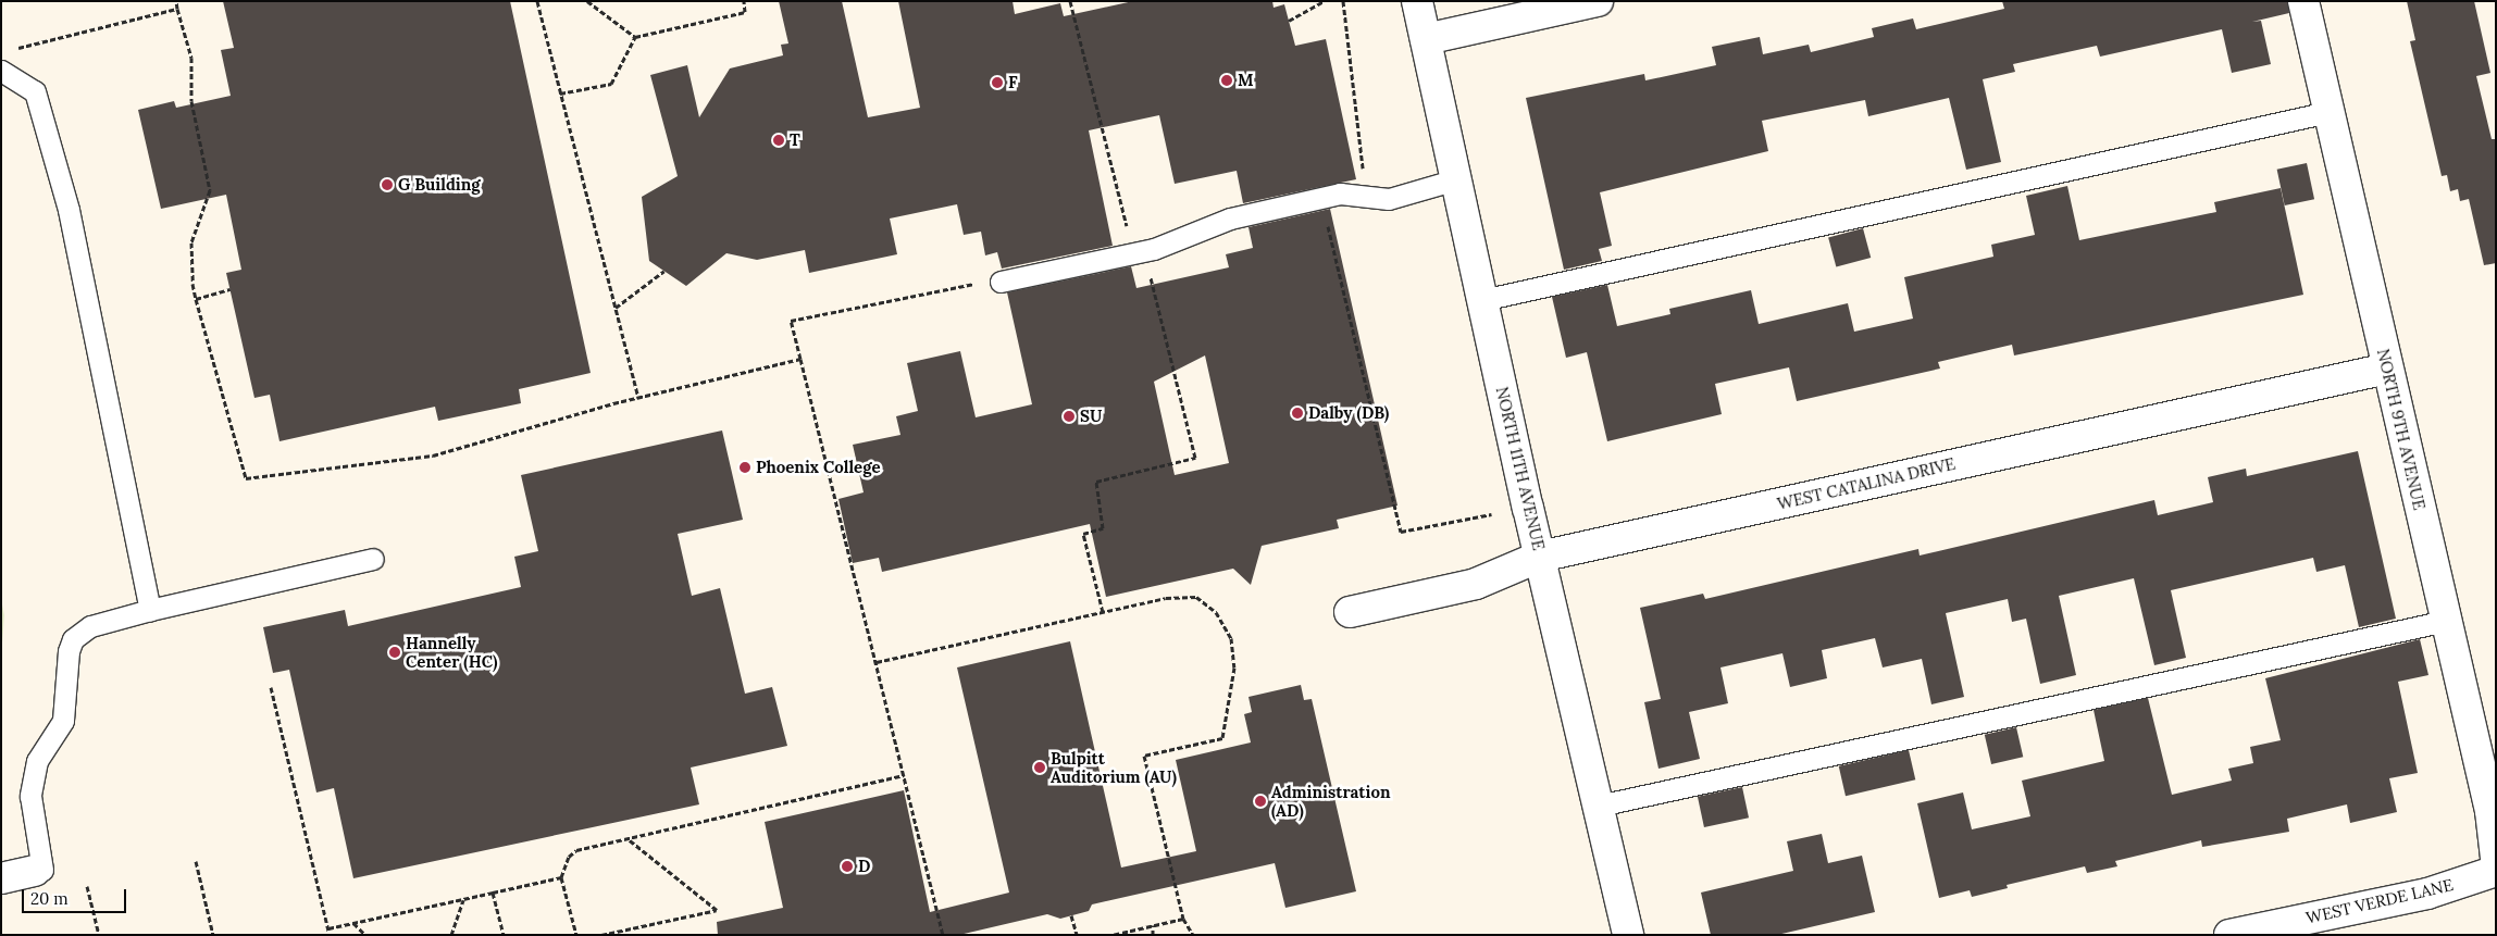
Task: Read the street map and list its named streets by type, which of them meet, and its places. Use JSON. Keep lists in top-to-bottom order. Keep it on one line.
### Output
{"streets":{"street":["NORTH 9TH AVENUE","NORTH 11TH AVENUE","WEST CATALINA DRIVE","WEST VERDE LANE"]},"crossings":[["NORTH 9TH AVENUE","WEST CATALINA DRIVE"],["NORTH 11TH AVENUE","WEST CATALINA DRIVE"]],"places":["M","F","T","G Building","Dalby (DB)","SU","Phoenix College","Hannelly Center (HC)","Bulpitt Auditorium (AU)","Administration (AD)","D"],"scale_bar":"20 m"}
